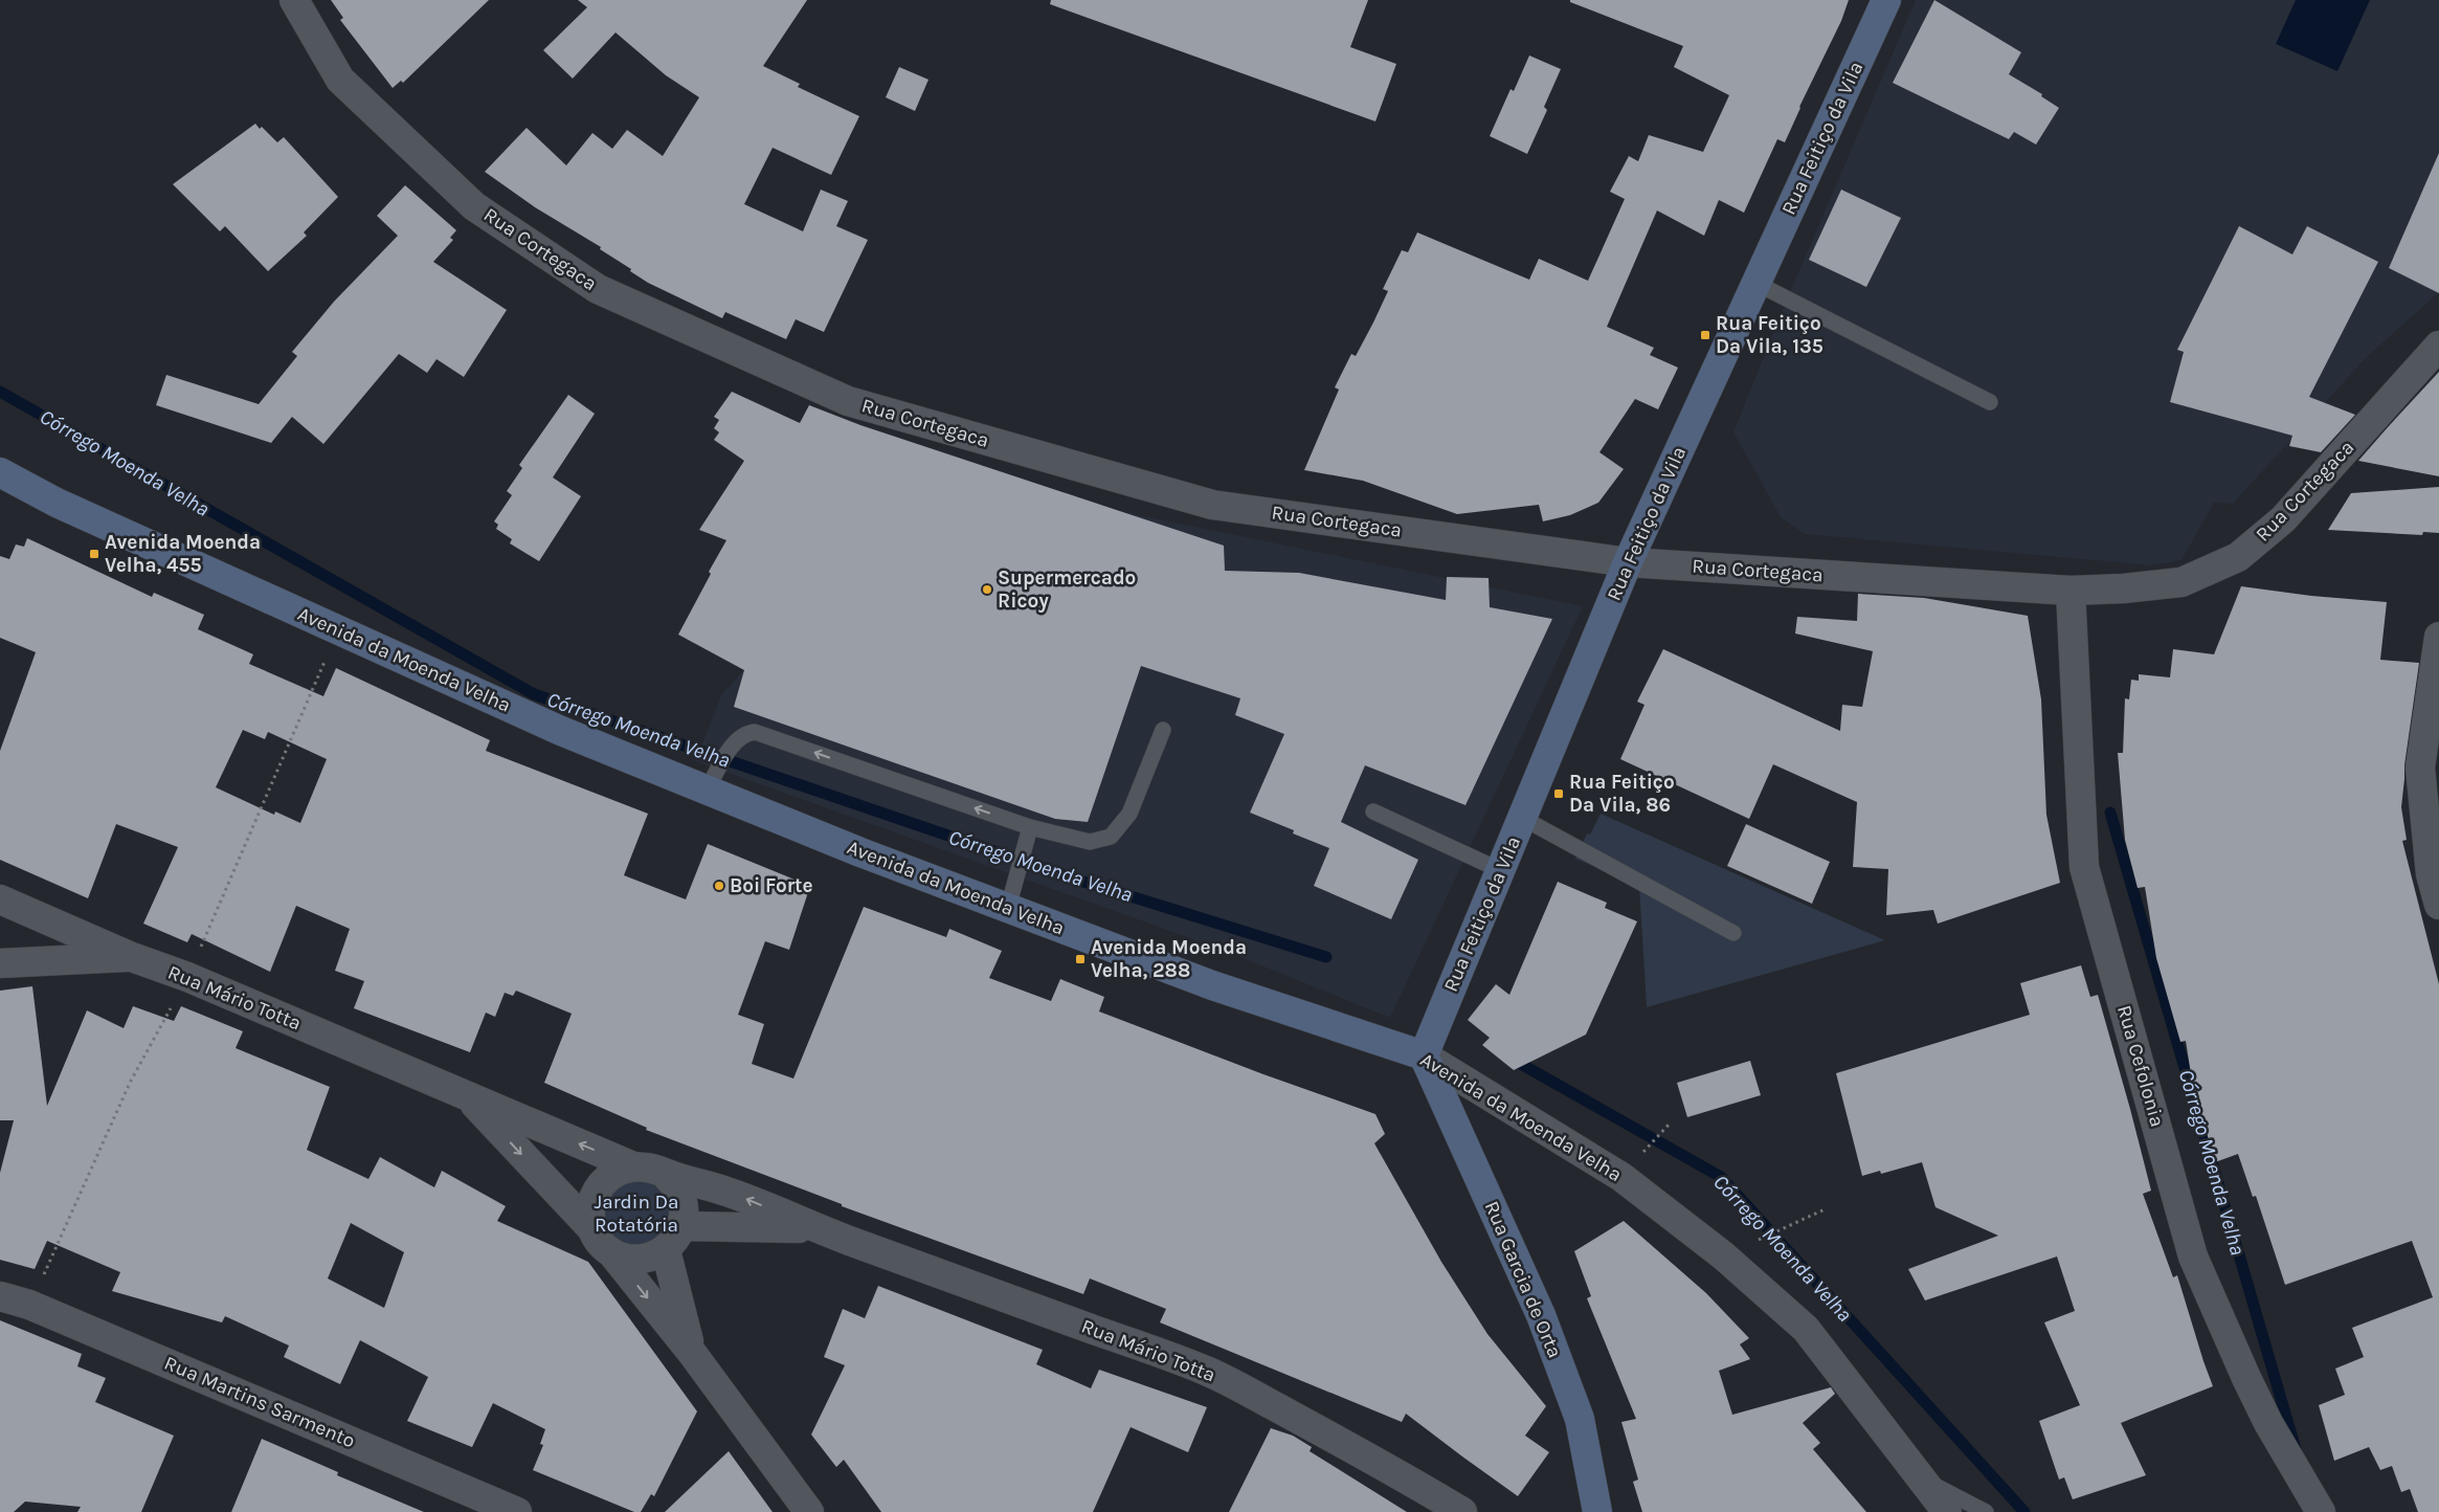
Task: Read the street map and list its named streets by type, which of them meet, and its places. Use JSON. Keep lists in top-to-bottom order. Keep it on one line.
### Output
{"streets":{"street":["Rua Feitiço da Vila","Rua Cortegaca","Avenida da Moenda Velha","Rua Mário Totta","Rua Cefolonia","Rua Garcia de Orta","Rua Martins Sarmento"]},"crossings":[["Rua Feitiço da Vila","Rua Cortegaca"],["Rua Feitiço da Vila","Avenida da Moenda Velha"],["Rua Feitiço da Vila","Rua Garcia de Orta"],["Rua Cortegaca","Rua Cefolonia"],["Avenida da Moenda Velha","Rua Garcia de Orta"]],"water":["Córrego Moenda Velha"],"parks":["Jardin Da Rotatória"],"places":{"transit":["Rua Feitiço Da Vila, 135","Avenida Moenda Velha, 455","Rua Feitiço Da Vila, 86","Avenida Moenda Velha, 288"],"other":["Supermercado Ricoy","Boi Forte"]}}
